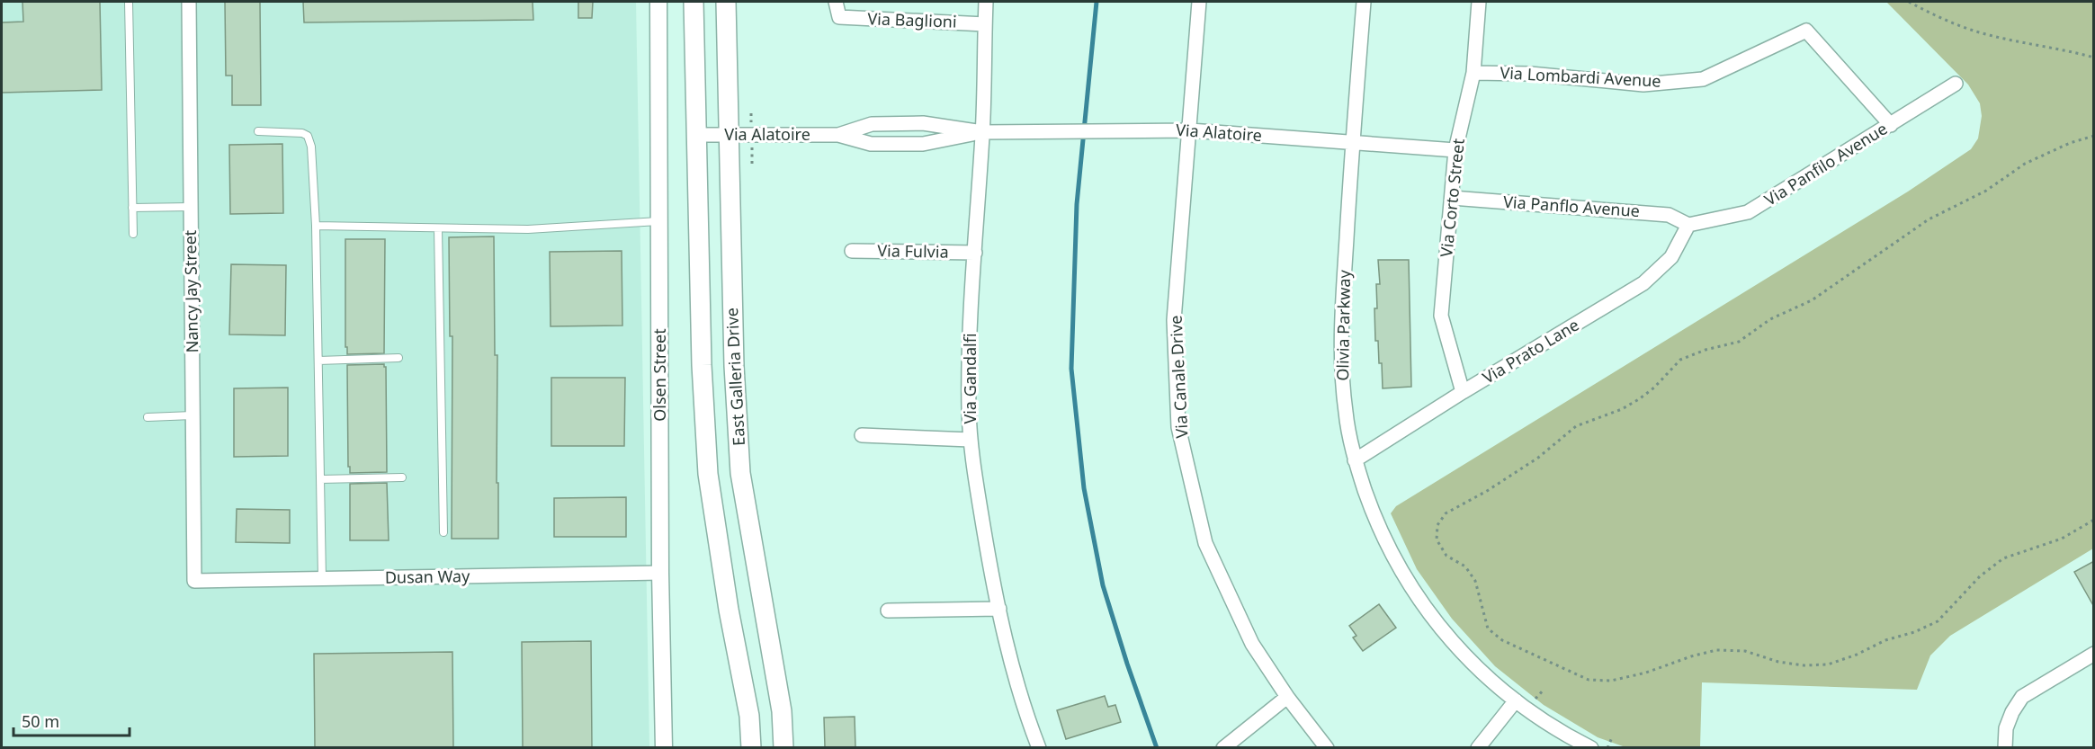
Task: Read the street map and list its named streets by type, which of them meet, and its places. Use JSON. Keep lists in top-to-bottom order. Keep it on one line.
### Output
{"streets":{"main road":["East Galleria Drive"],"street":["Via Baglioni","Via Lombardi Avenue","Via Alatoire","Via Panfilo Avenue","Via Corto Street","Via Panflo Avenue","Via Fulvia","Nancy Jay Street","Olivia Parkway","Via Prato Lane","Olsen Street","Via Canale Drive","Via Gandalfi","Dusan Way"]},"crossings":[["Via Baglioni","Via Gandalfi"],["Via Lombardi Avenue","Via Panfilo Avenue"],["Via Lombardi Avenue","Via Corto Street"],["Via Alatoire","Via Corto Street"],["Via Alatoire","Olivia Parkway"],["Via Alatoire","East Galleria Drive"],["Via Alatoire","Via Canale Drive"],["Via Alatoire","Via Gandalfi"],["Via Panfilo Avenue","Via Panflo Avenue"],["Via Panfilo Avenue","Via Prato Lane"],["Via Corto Street","Via Panflo Avenue"],["Via Corto Street","Via Prato Lane"],["Via Panflo Avenue","Via Prato Lane"],["Via Fulvia","Via Gandalfi"],["Nancy Jay Street","Dusan Way"],["Olivia Parkway","Via Prato Lane"],["Olsen Street","Dusan Way"]],"scale_bar":"50 m"}
